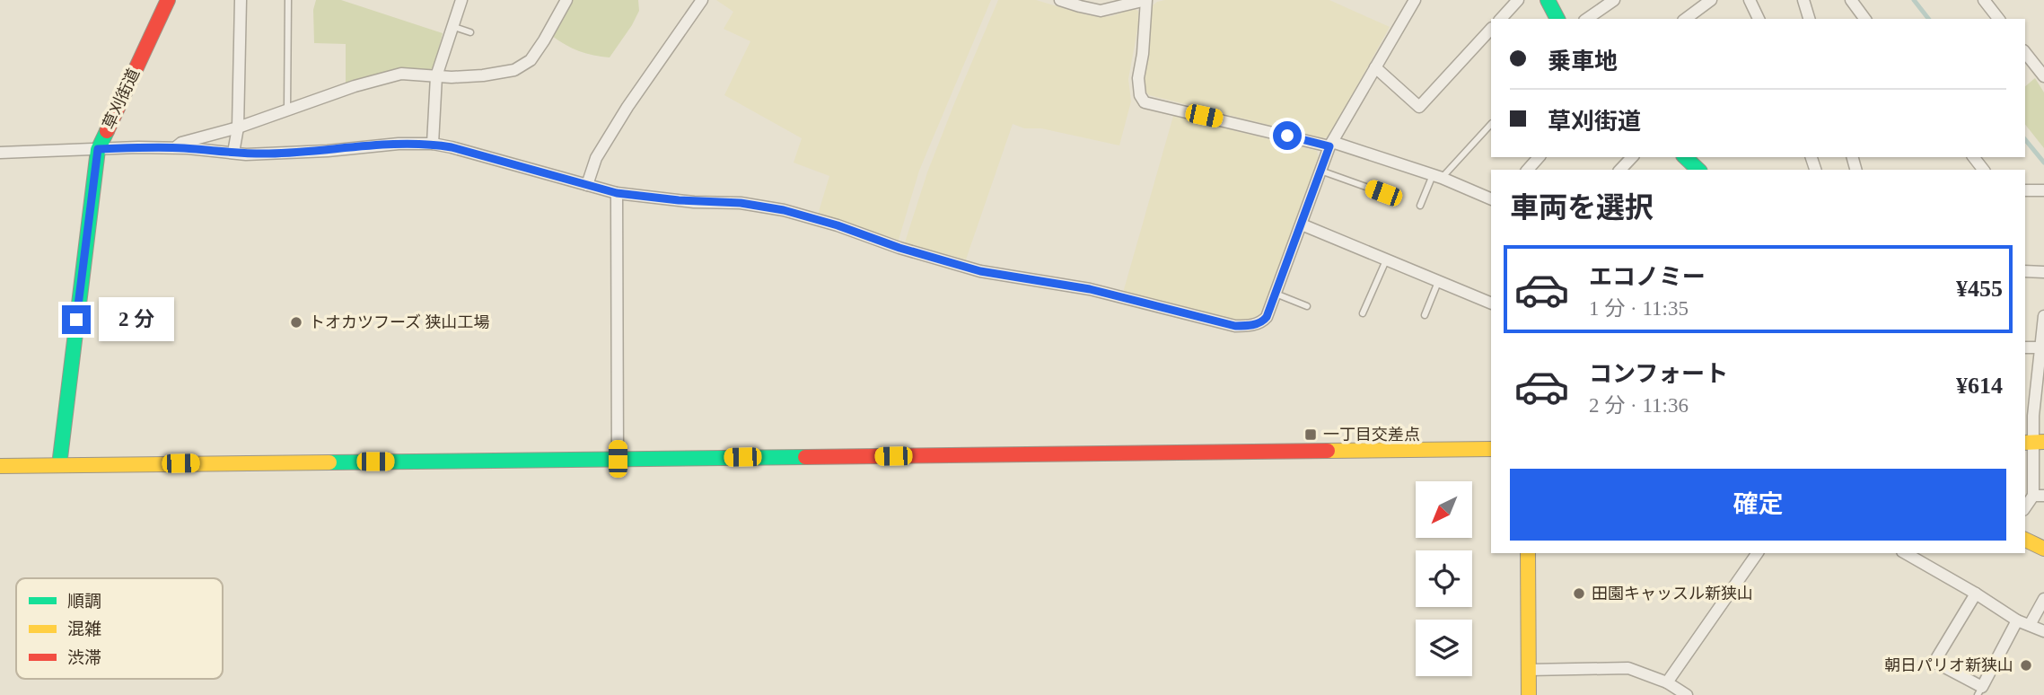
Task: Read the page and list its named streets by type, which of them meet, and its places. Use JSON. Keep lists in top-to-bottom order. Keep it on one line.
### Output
{"streets":{"street":["草刈街道"]},"places":{"other":["トオカツフーズ 狭山工場","田園キャッスル新狭山","朝日パリオ新狭山"],"transit":["一丁目交差点"]},"legend":["順調","混雑","渋滞"],"north":"bottom left","page":{"banner":["乗車地","草刈街道"],"heading":"車両を選択","list":[{"name":"エコノミー","note":"1 分 · 11:35","value":"¥455"},{"name":"コンフォート","note":"2 分 · 11:36","value":"¥614"}],"bubble":"2 分","buttons":"確定"}}
